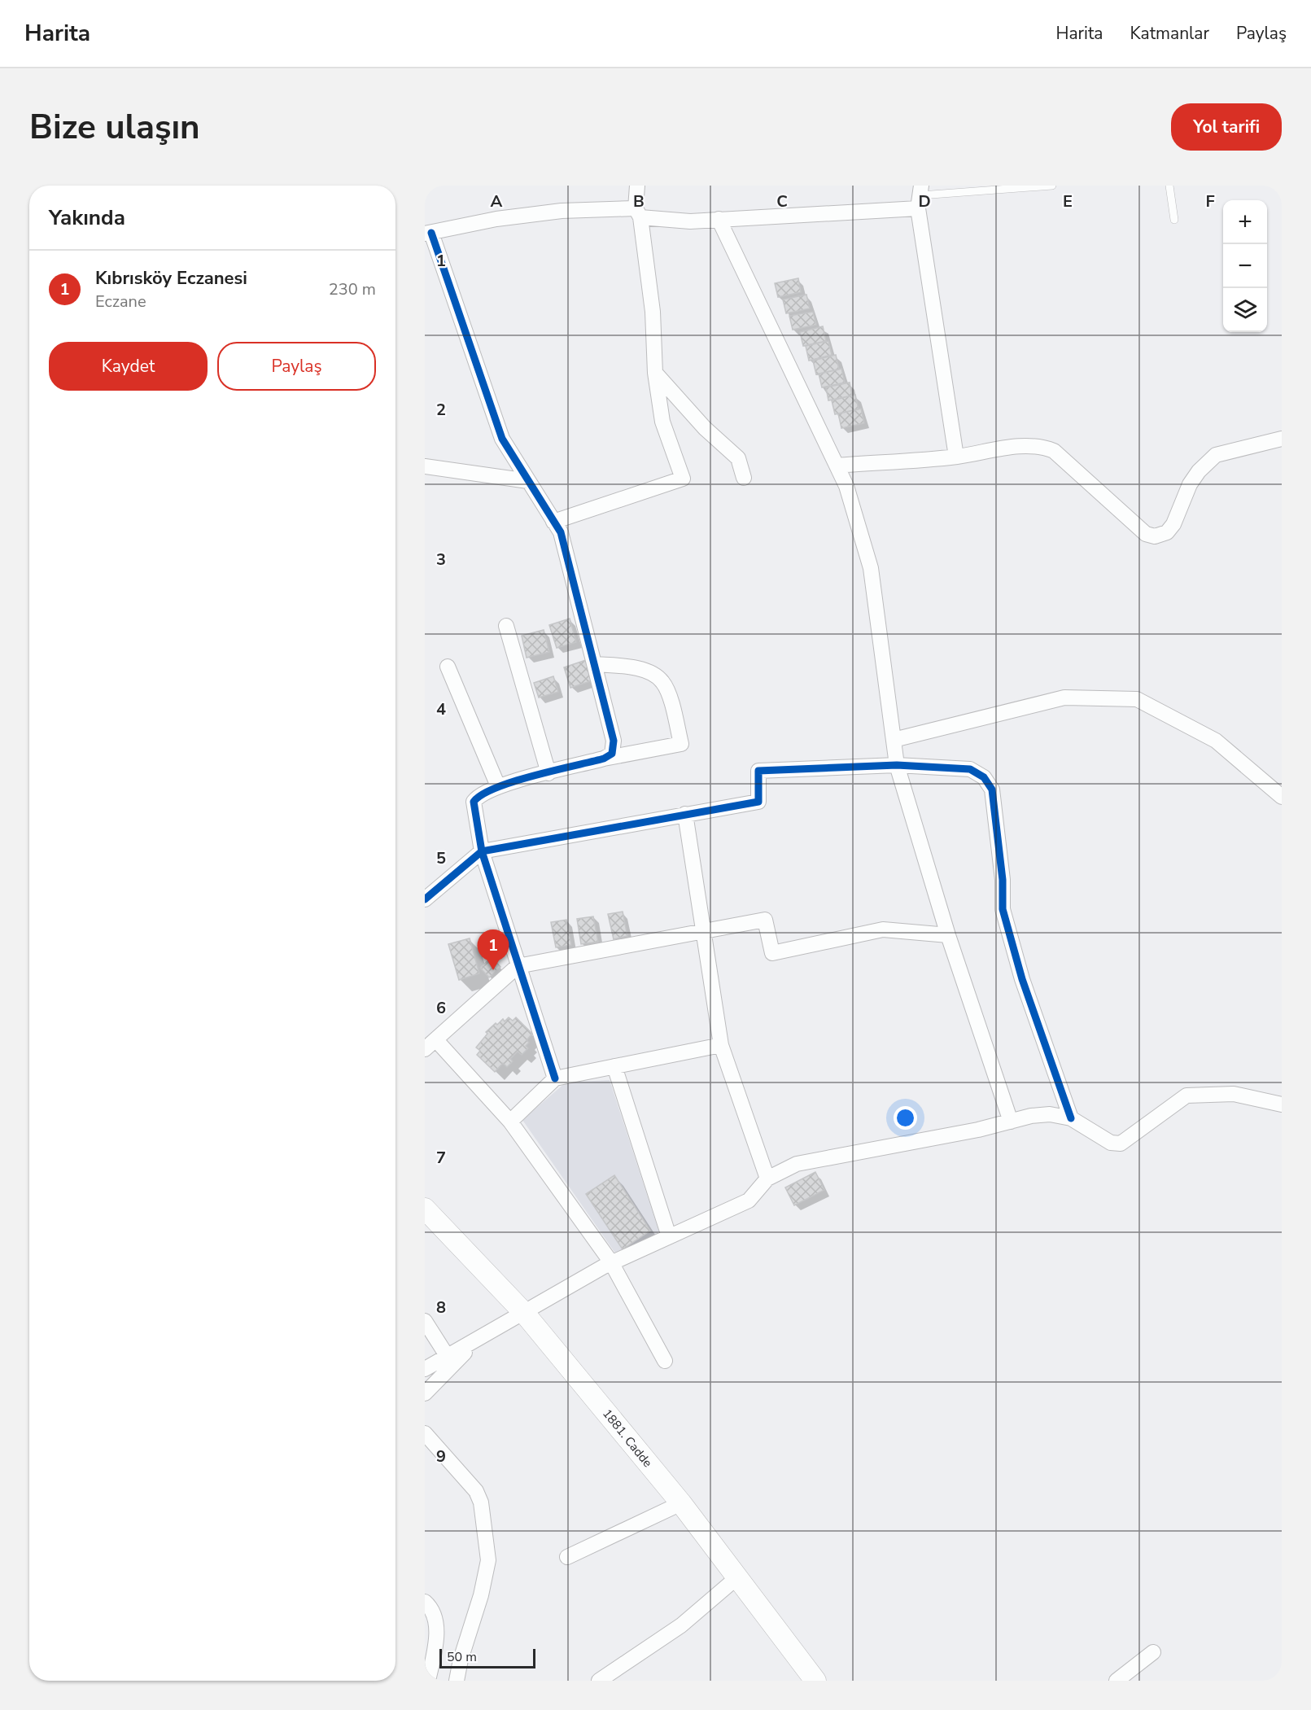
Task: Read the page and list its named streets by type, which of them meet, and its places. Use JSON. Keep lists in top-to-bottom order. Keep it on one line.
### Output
{"streets":{"street":["1881. Cadde"]},"scale_bar":"50 m","page":{"header":"Harita","nav":["Harita","Katmanlar","Paylaş"],"buttons":["Yol tarifi",["Kaydet","Paylaş"]],"title":"Bize ulaşın","heading":"Yakında","map_buttons":["+","−"],"list":[{"mark":"1","name":"Kıbrısköy Eczanesi","note":"Eczane","value":"230 m"}],"pins":"1","scale":"50 m"},"grid":{"columns":["A","B","C","D","E","F"],"rows":["1","2","3","4","5","6","7","8","9"]}}
